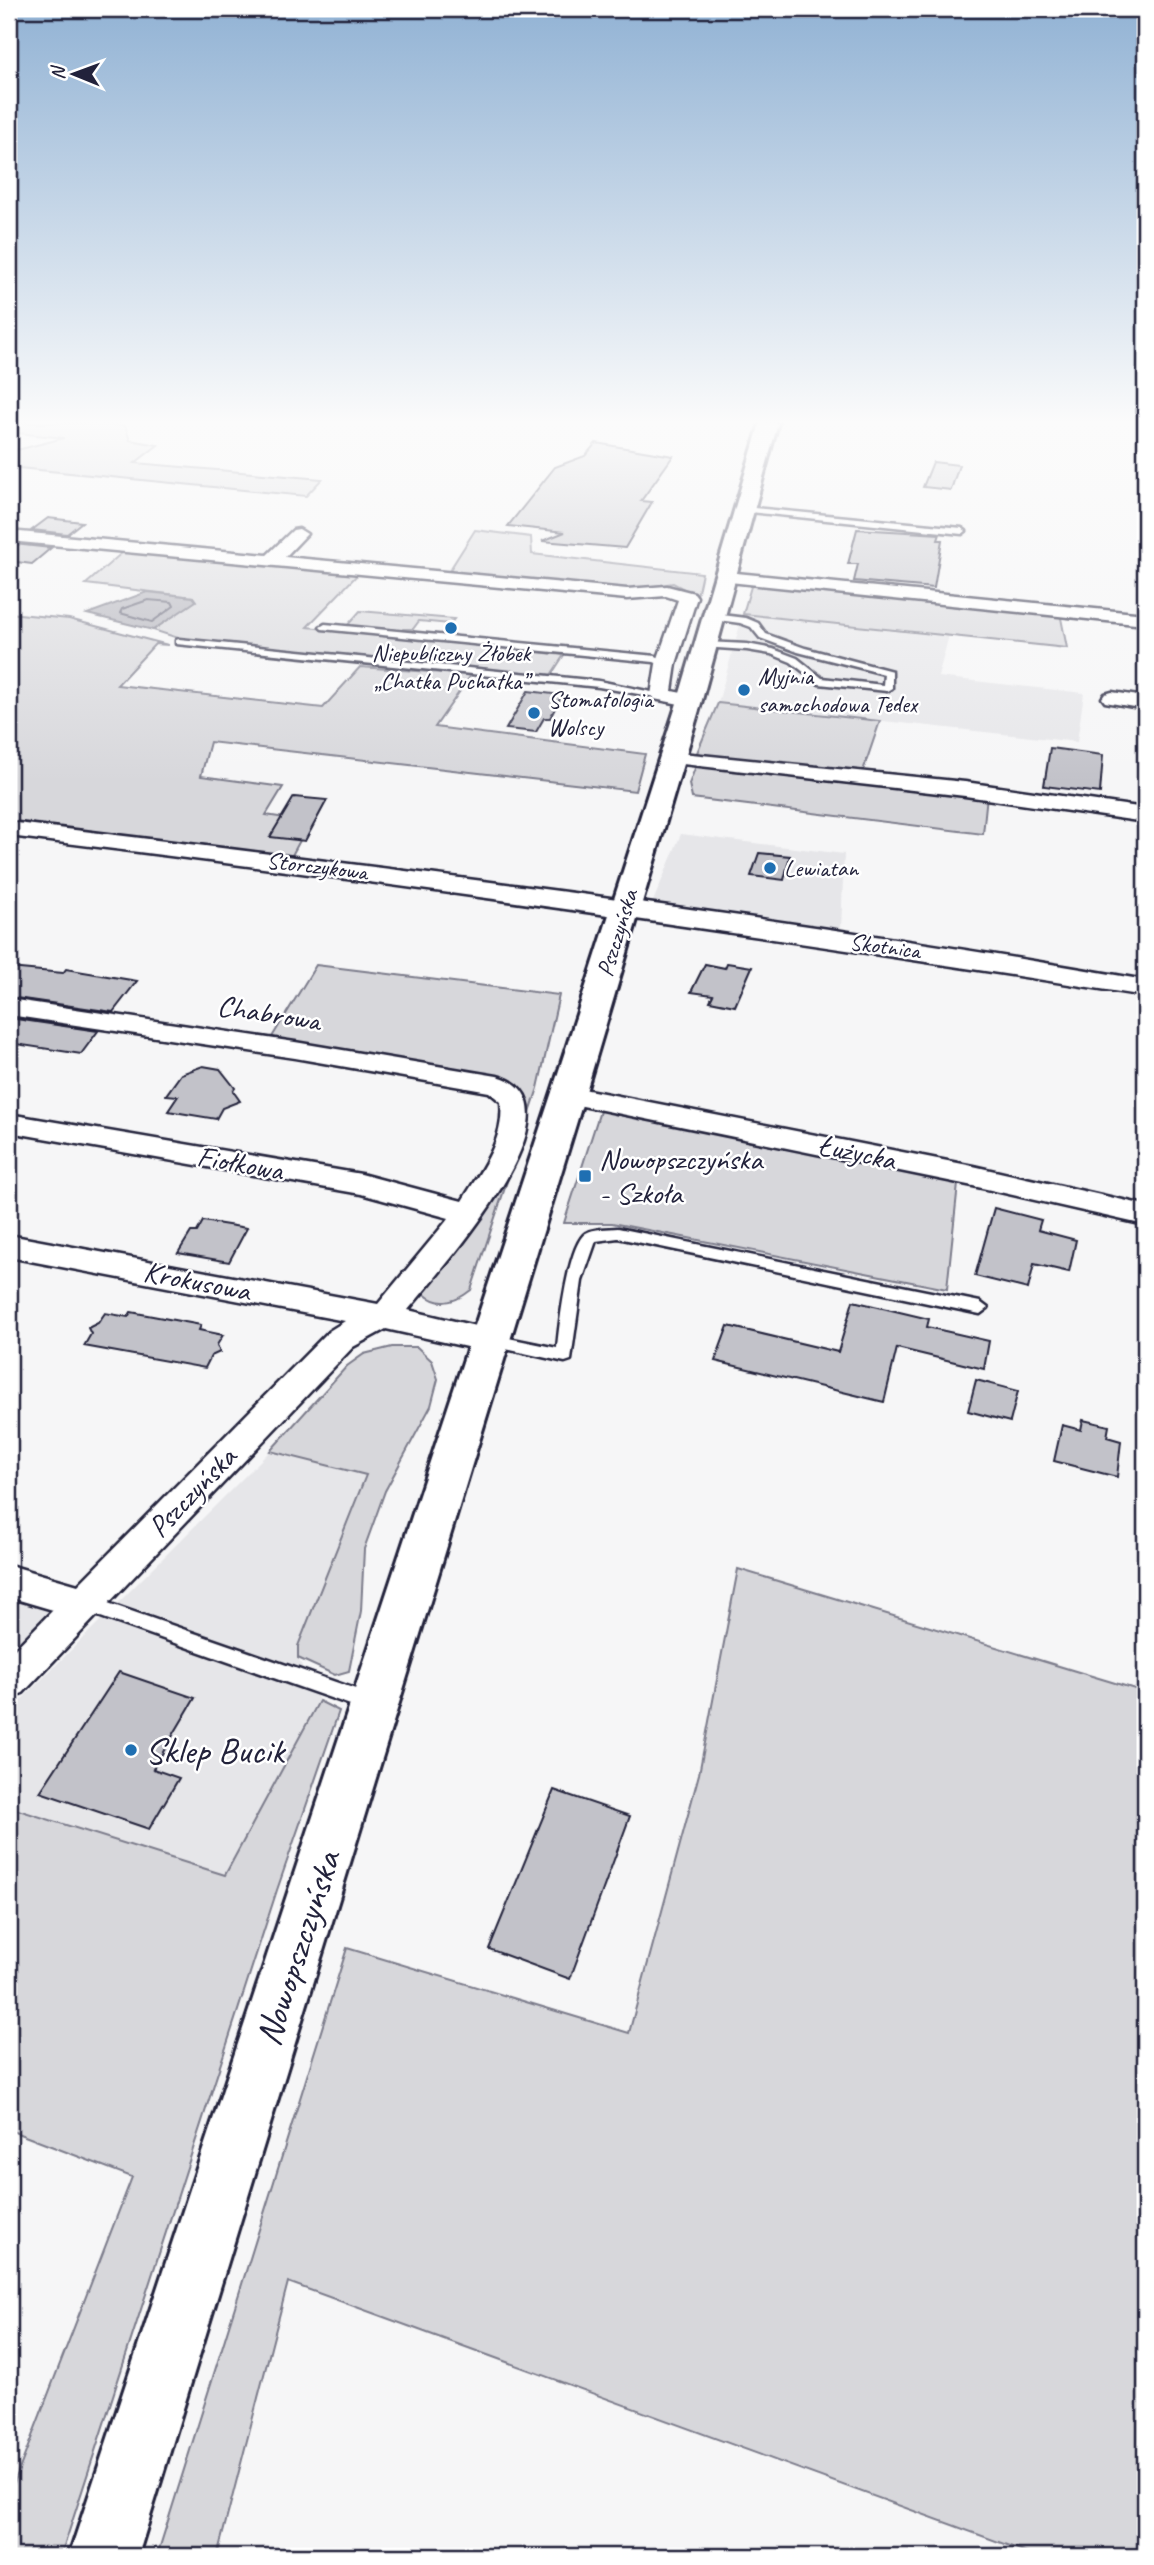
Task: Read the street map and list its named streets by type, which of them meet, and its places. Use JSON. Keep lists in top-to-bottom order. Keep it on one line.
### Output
{"streets":{"main road":["Pszczyńska","Nowopszczyńska"],"street":["Storczykowa","Skotnica","Chabrowa","Łużycka","Fiołkowa","Krokusowa"]},"crossings":[["Storczykowa","Pszczyńska"],["Storczykowa","Skotnica"],["Pszczyńska","Skotnica"],["Pszczyńska","Chabrowa"],["Pszczyńska","Łużycka"],["Pszczyńska","Fiołkowa"],["Pszczyńska","Krokusowa"],["Pszczyńska","Nowopszczyńska"]],"places":{"other":["Niepubliczny Żłobek „Chatka Puchatka”","Myjnia samochodowa Tedex","Stomatologia Wolscy","Lewiatan","Sklep Bucik"],"transit":["Nowopszczyńska - Szkoła"]},"north":"left"}
